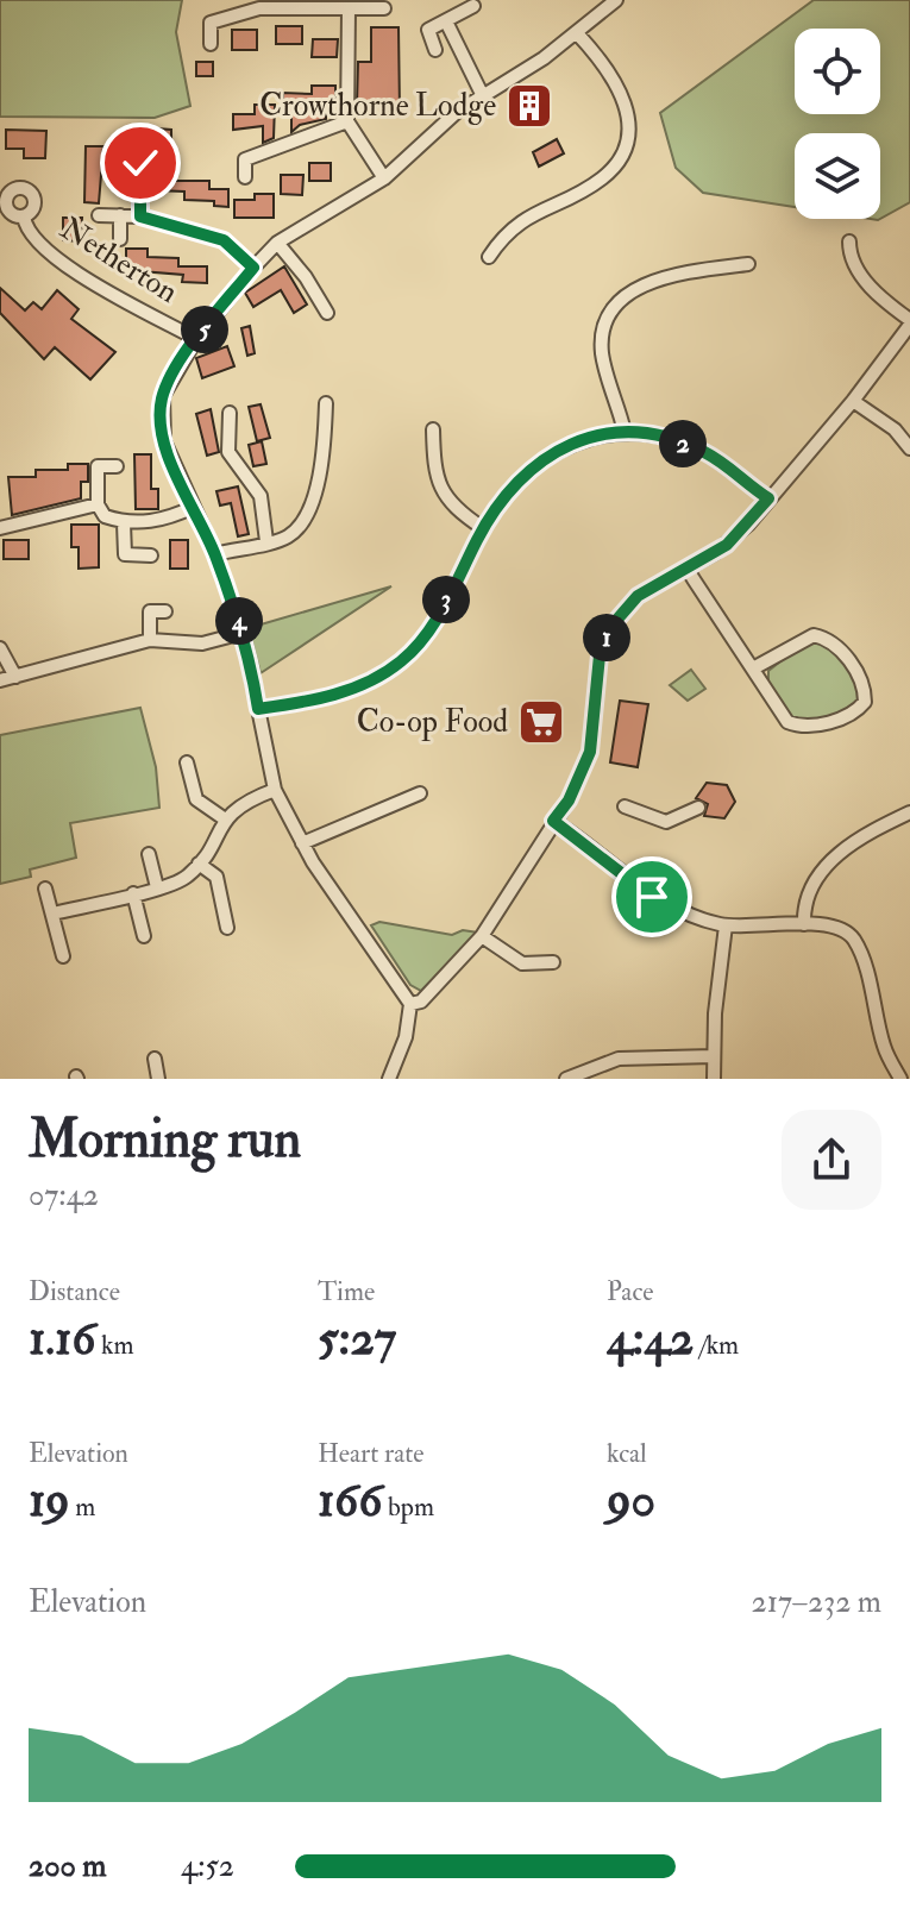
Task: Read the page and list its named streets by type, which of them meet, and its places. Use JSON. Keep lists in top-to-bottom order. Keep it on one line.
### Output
{"streets":{"street":["Netherton"]},"places":{"building":["Crowthorne Lodge"],"supermarket":["Co-op Food"]},"page":{"pins":["5","2","3","4","1"],"heading":["Morning run","07:42"],"stats":[["Distance","1.16 km"],["Time","5:27"],["Pace","4:42 /km"],["Elevation","19 m"],["Heart rate","166 bpm"],["kcal","90"]],"chart":["Elevation","217–232 m"],"list":[{"name":"200 m","note":"4:52"}]}}
